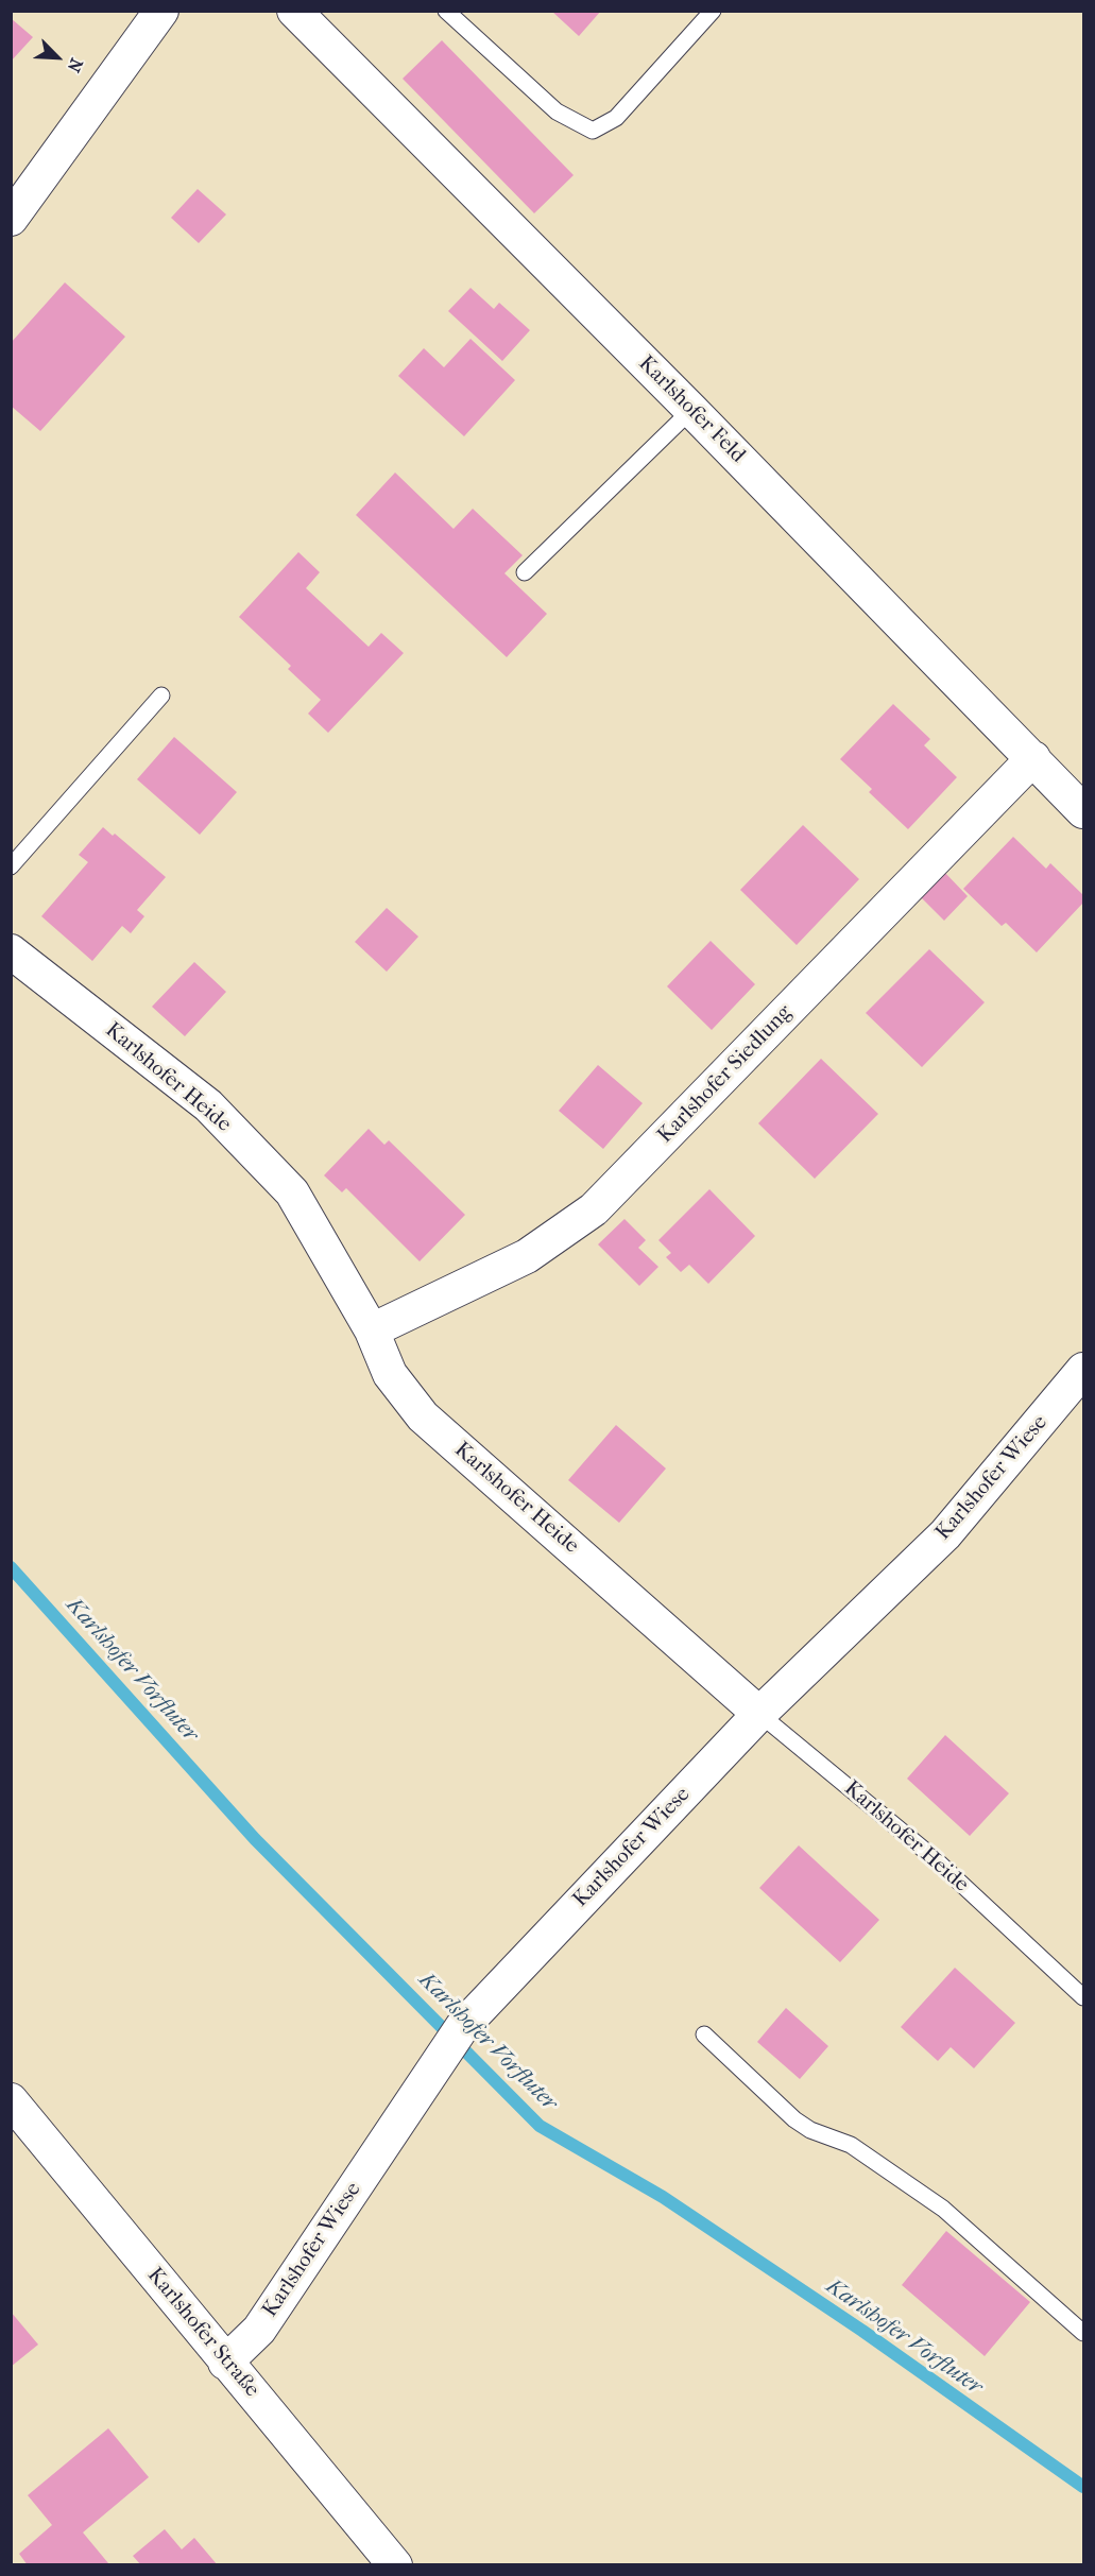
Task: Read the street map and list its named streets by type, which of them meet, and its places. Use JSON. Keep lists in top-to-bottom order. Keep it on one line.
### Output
{"streets":{"street":["Karlshofer Feld","Karlshofer Siedlung","Karlshofer Heide","Karlshofer Wiese","Karlshofer Straße"]},"crossings":[["Karlshofer Feld","Karlshofer Siedlung"],["Karlshofer Siedlung","Karlshofer Heide"],["Karlshofer Heide","Karlshofer Wiese"],["Karlshofer Wiese","Karlshofer Straße"]],"water":["Karlshofer Vorfluter"],"north":"bottom right"}
